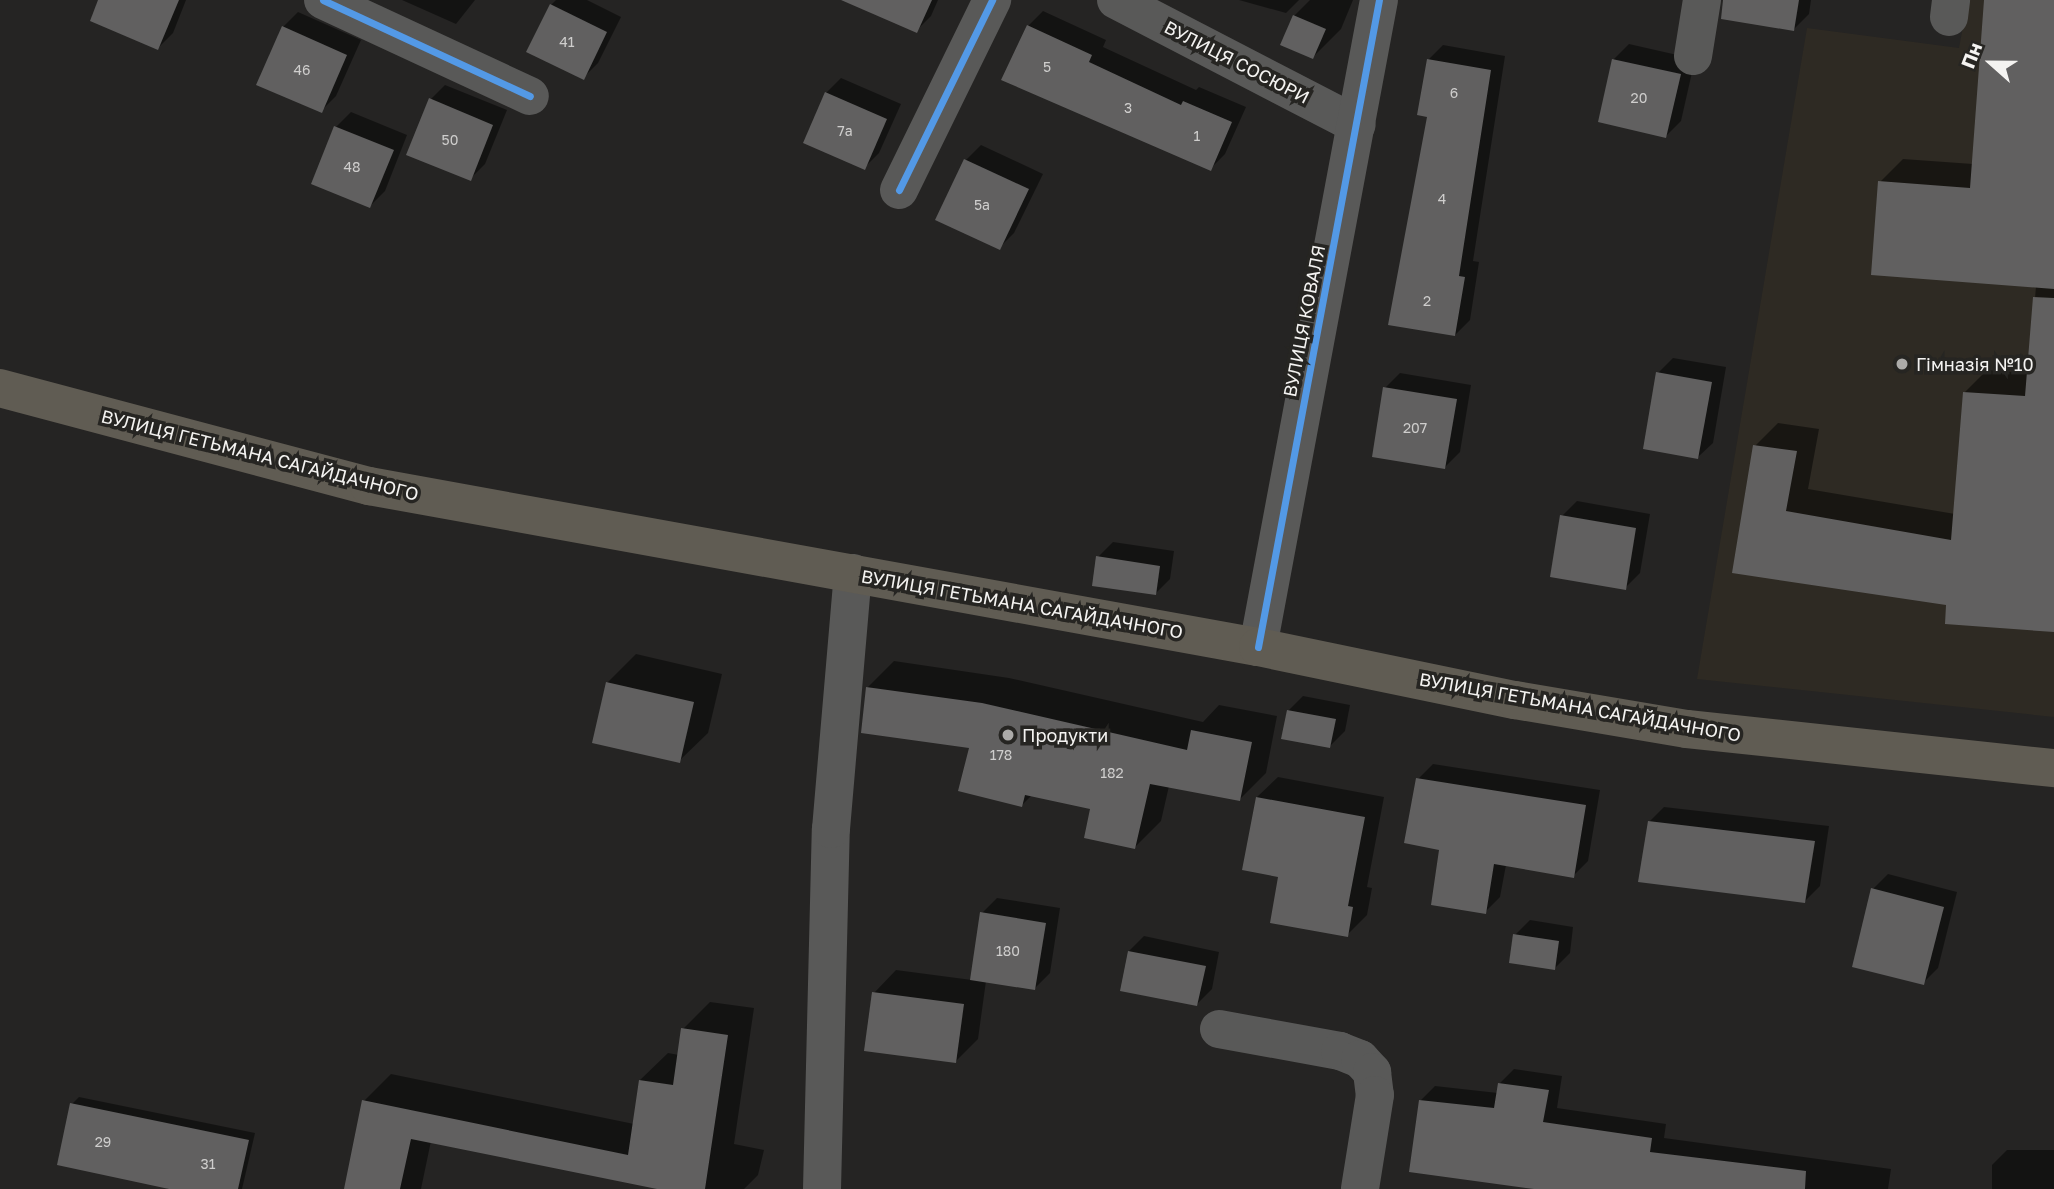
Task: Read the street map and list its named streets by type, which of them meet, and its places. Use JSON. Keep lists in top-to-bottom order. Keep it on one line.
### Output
{"streets":{"main road":["ВУЛИЦЯ ГЕТЬМАНА САГАЙДАЧНОГО"],"street":["ВУЛИЦЯ СОСЮРИ","ВУЛИЦЯ КОВАЛЯ"]},"crossings":[["ВУЛИЦЯ СОСЮРИ","ВУЛИЦЯ КОВАЛЯ"],["ВУЛИЦЯ КОВАЛЯ","ВУЛИЦЯ ГЕТЬМАНА САГАЙДАЧНОГО"]],"places":["Гімназія №10","Продукти"],"house_numbers":["41","5","46","6","20","3","7а","1","50","48","4","5а","2","207","178","182","180","29","31"],"north":"left"}
